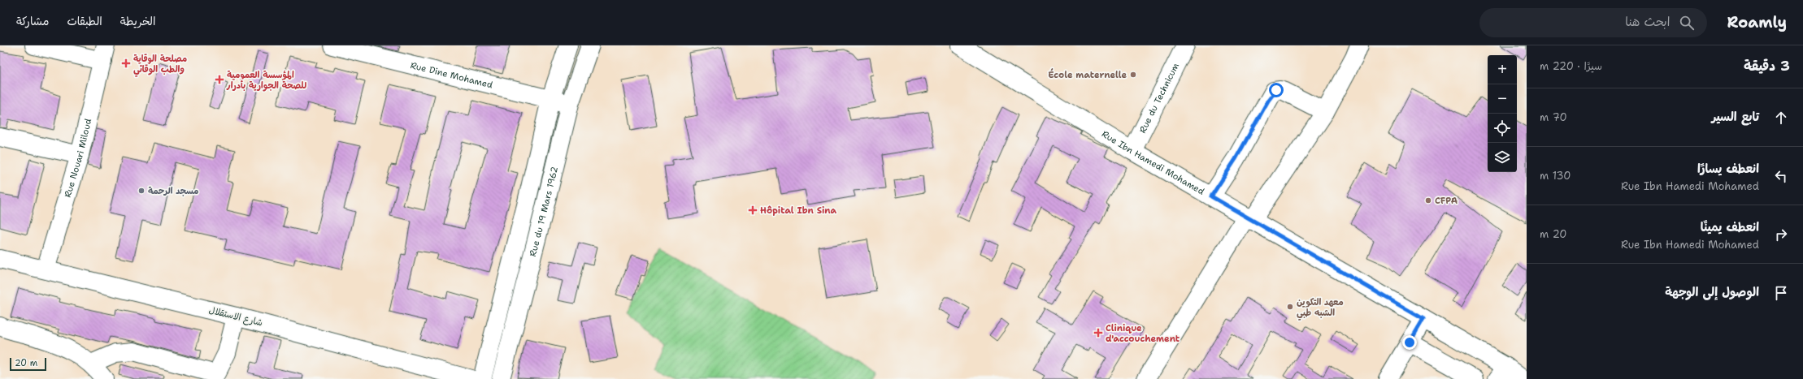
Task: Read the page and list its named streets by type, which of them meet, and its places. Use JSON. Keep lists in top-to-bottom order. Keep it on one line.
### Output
{"streets":{"street":["Rue Dine Mohamed","Rue du Technicum","Rue Nouari Miloud","Rue Ibn Hamedi Mohamed","Rue du 19 Mars 1962","شارع الاستقلال"]},"crossings":[["Rue Dine Mohamed","Rue du 19 Mars 1962"],["Rue du Technicum","Rue Ibn Hamedi Mohamed"],["Rue Nouari Miloud","شارع الاستقلال"]],"places":{"health":["مصلحة الوقاية والطب الوقائي","المؤسسة العمومية للصحة الجوارية بأدرار","Hôpital Ibn Sina","Clinique d'accouchement"],"other":["École maternelle","مسجد الرحمة","CFPA","معهد التكوين الشبه طبي"]},"scale_bar":"20 m","page":{"header":"Roamly","search":"ابحث هنا","nav":["الخريطة","الطبقات","مشاركة"],"heading":["3 دقيقة","سيرًا · 220 m"],"map_buttons":["+","−"],"list":[["تابع السير","70 m"],["انعطف يسارًا","Rue Ibn Hamedi Mohamed","130 m"],["انعطف يمينًا","Rue Ibn Hamedi Mohamed","20 m"],"الوصول إلى الوجهة"],"scale":"20 m"}}
